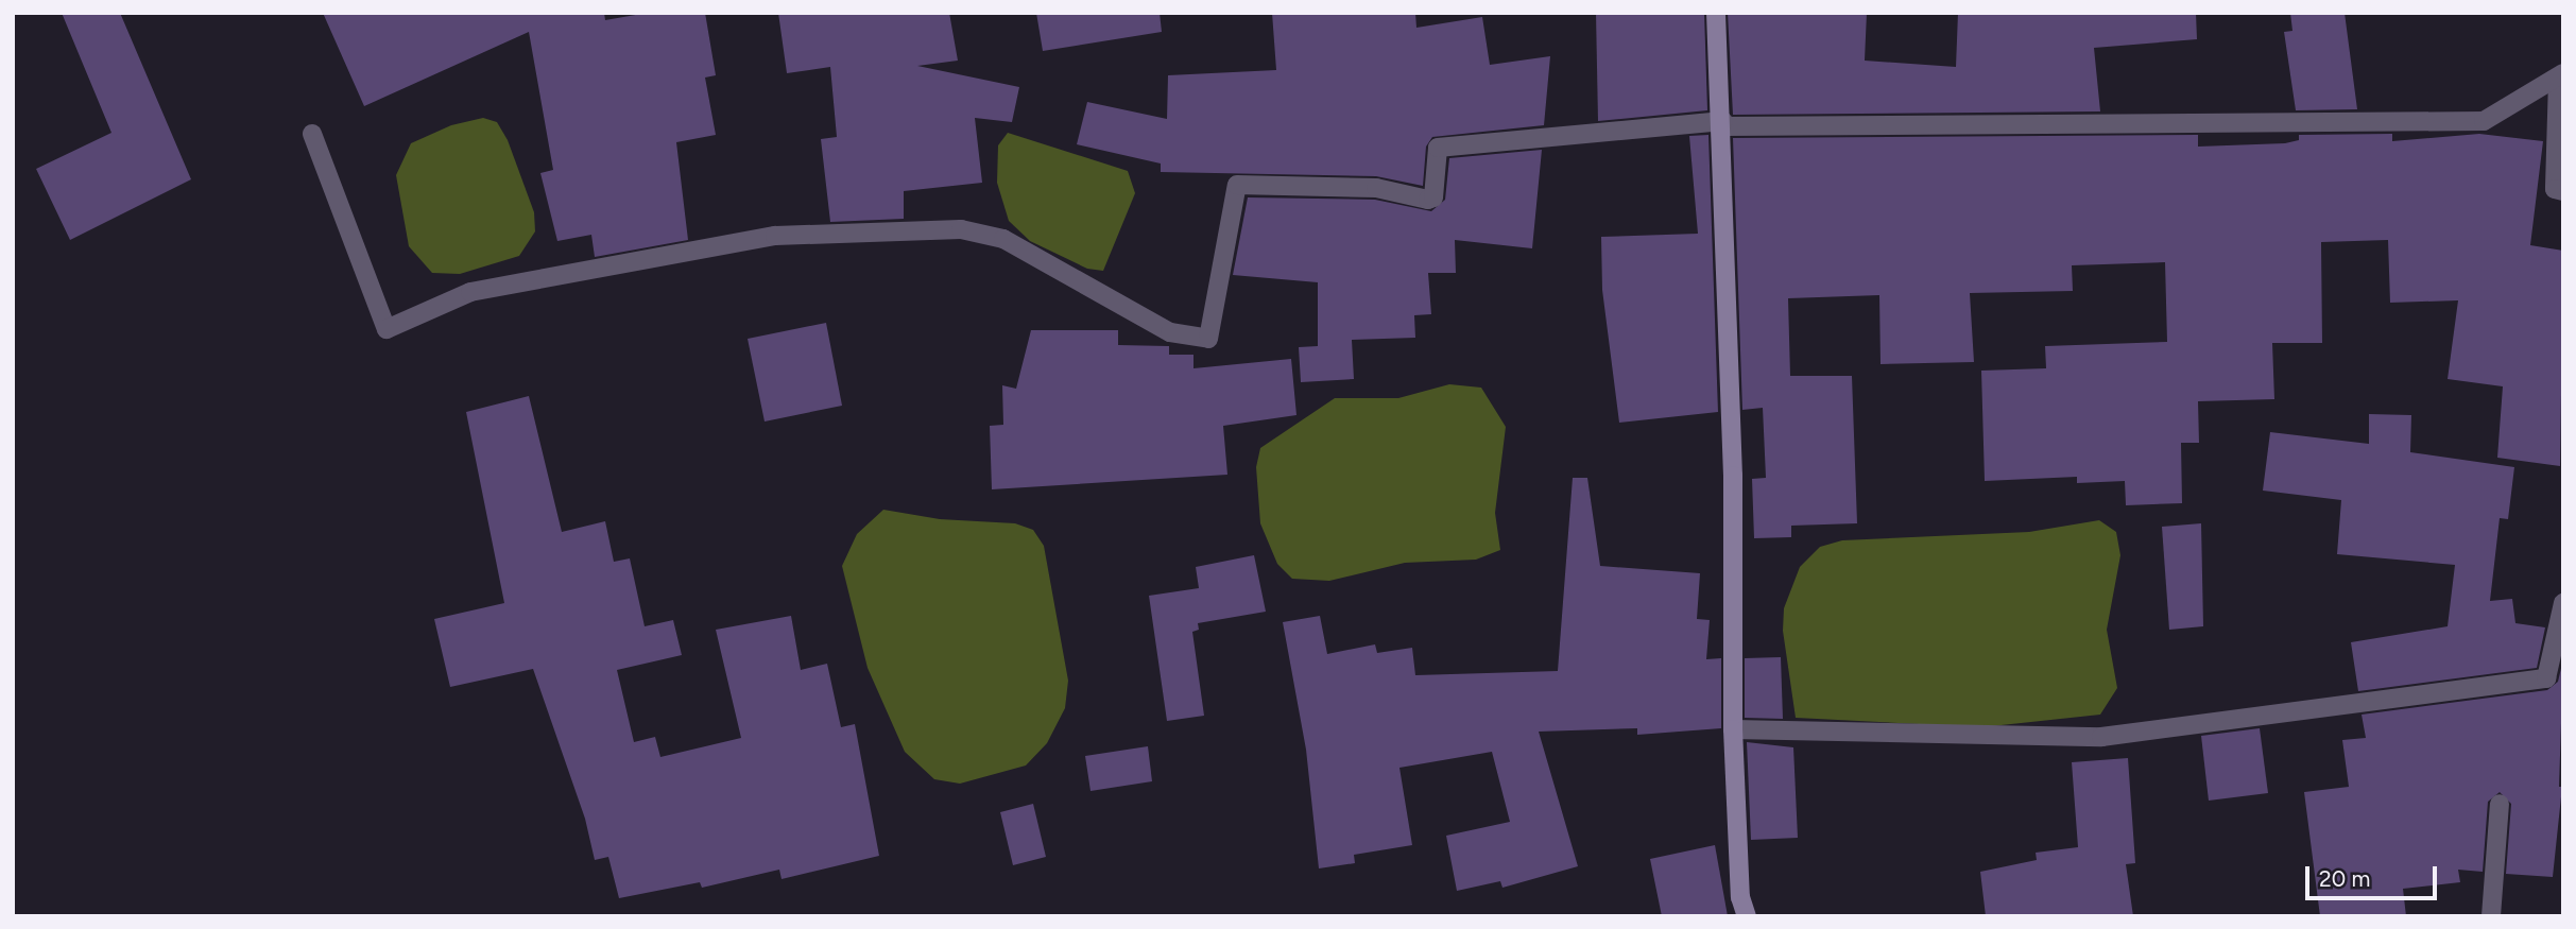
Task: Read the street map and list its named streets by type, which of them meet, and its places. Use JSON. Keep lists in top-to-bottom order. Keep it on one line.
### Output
{"scale_bar":"20 m"}
